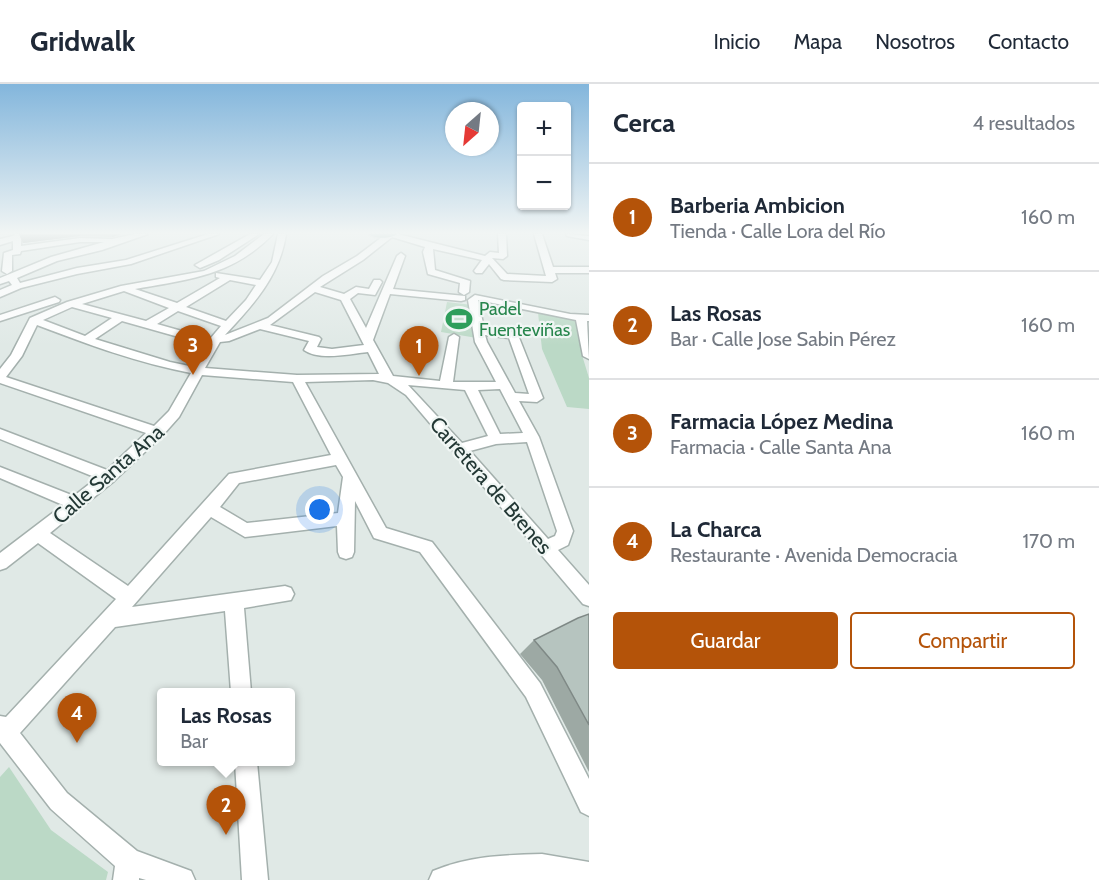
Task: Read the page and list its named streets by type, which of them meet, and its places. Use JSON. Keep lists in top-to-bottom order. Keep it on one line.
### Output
{"streets":{"street":["Calle Santa Ana","Carretera de Brenes"]},"places":{"sports":["Padel Fuenteviñas"]},"north":"bottom left","page":{"header":"Gridwalk","nav":["Inicio","Mapa","Nosotros","Contacto"],"heading":["Cerca","4 resultados"],"map_buttons":["+","−"],"list":[{"mark":"1","name":"Barberia Ambicion","note":"Tienda · Calle Lora del Río","value":"160 m"},{"mark":"2","name":"Las Rosas","note":"Bar · Calle Jose Sabin Pérez","value":"160 m"},{"mark":"3","name":"Farmacia López Medina","note":"Farmacia · Calle Santa Ana","value":"160 m"},{"mark":"4","name":"La Charca","note":"Restaurante · Avenida Democracia","value":"170 m"}],"pins":["3","1","4","2"],"buttons":["Guardar","Compartir"],"popup":["Las Rosas","Bar"]}}
